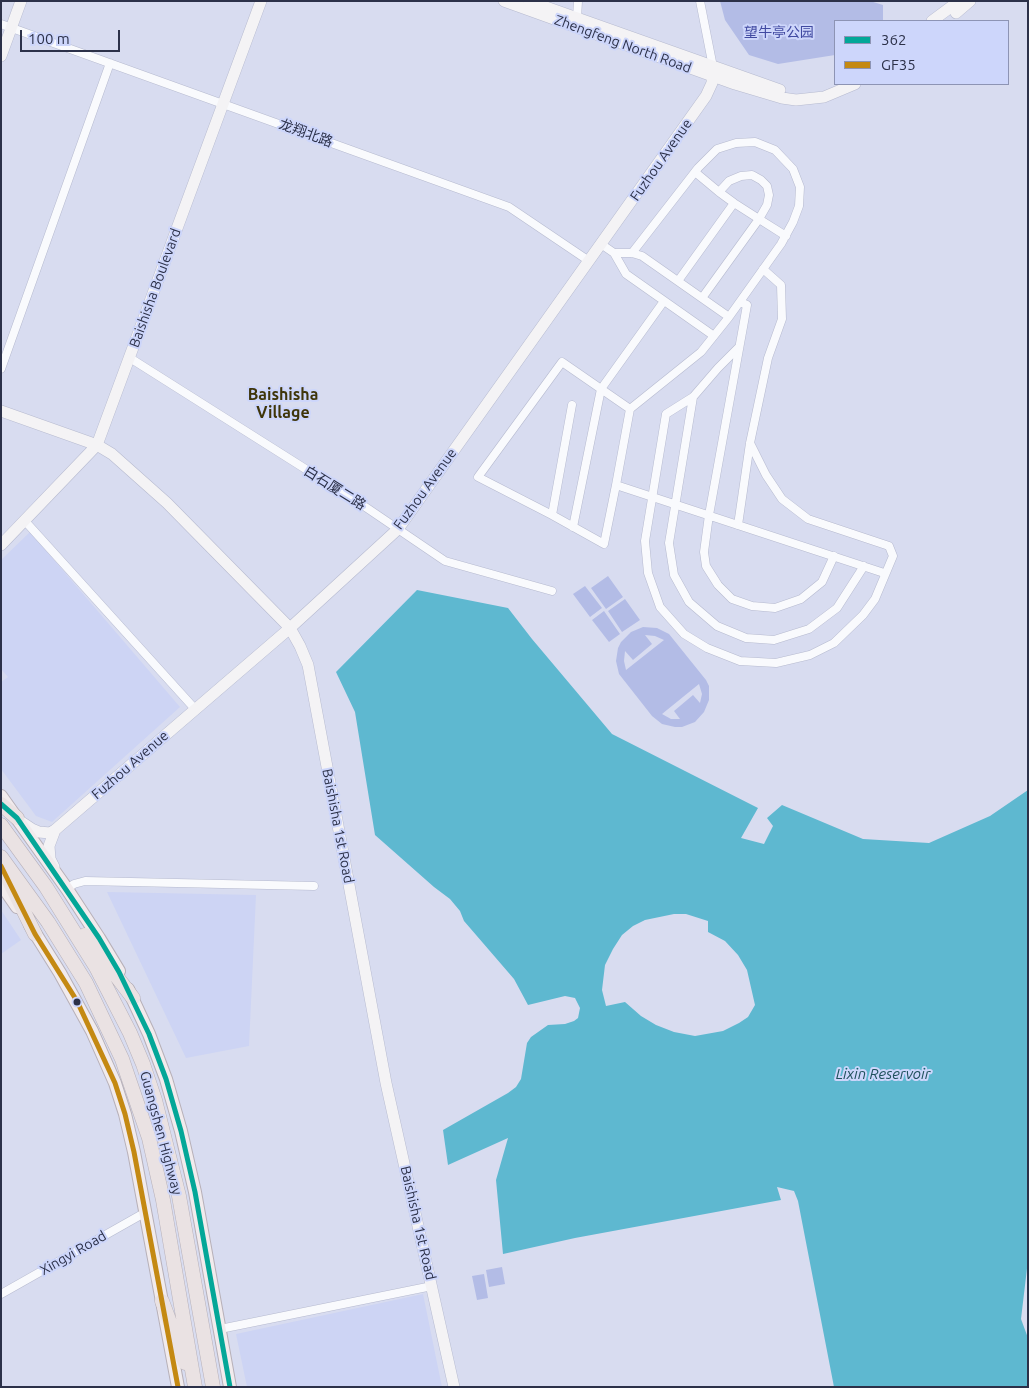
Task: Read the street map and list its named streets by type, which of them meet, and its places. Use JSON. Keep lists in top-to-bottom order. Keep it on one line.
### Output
{"streets":{"highway":["Guangshen Highway"],"street":["Zhengfeng North Road","龙翔北路","Fuzhou Avenue","Baishisha Boulevard","白石厦二路","Baishisha 1st Road","Xingyi Road"]},"crossings":[["Zhengfeng North Road","Fuzhou Avenue"],["龙翔北路","Fuzhou Avenue"],["龙翔北路","Baishisha Boulevard"],["Fuzhou Avenue","白石厦二路"],["Fuzhou Avenue","Baishisha 1st Road"],["Baishisha Boulevard","白石厦二路"],["Baishisha Boulevard","Baishisha 1st Road"]],"districts":["Baishisha Village"],"water":["Lixin Reservoir"],"parks":["望牛亭公园"],"lines":["transit line 362","transit line GF35"],"legend":["362","GF35"],"scale_bar":"100 m"}
